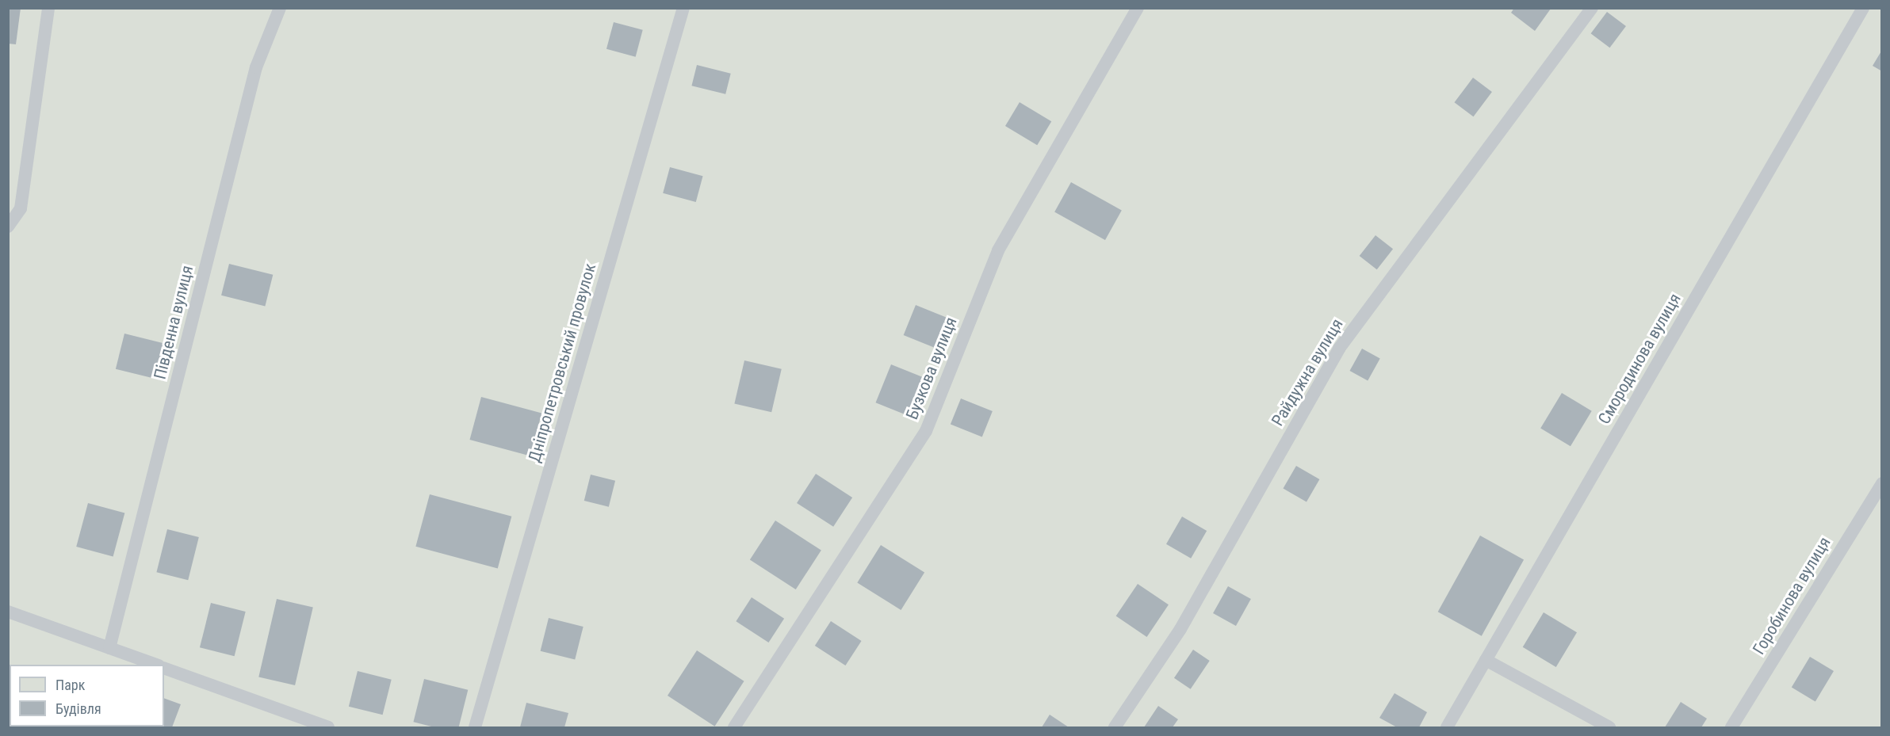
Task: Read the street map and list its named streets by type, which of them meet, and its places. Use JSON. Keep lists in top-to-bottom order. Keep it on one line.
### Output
{"streets":{"lane":["Південна вулиця","Смородинова вулиця","Дніпропетровський провулок","Бузкова вулиця","Райдужна вулиця","Горобинова вулиця"]},"legend":["Парк","Будівля"]}
